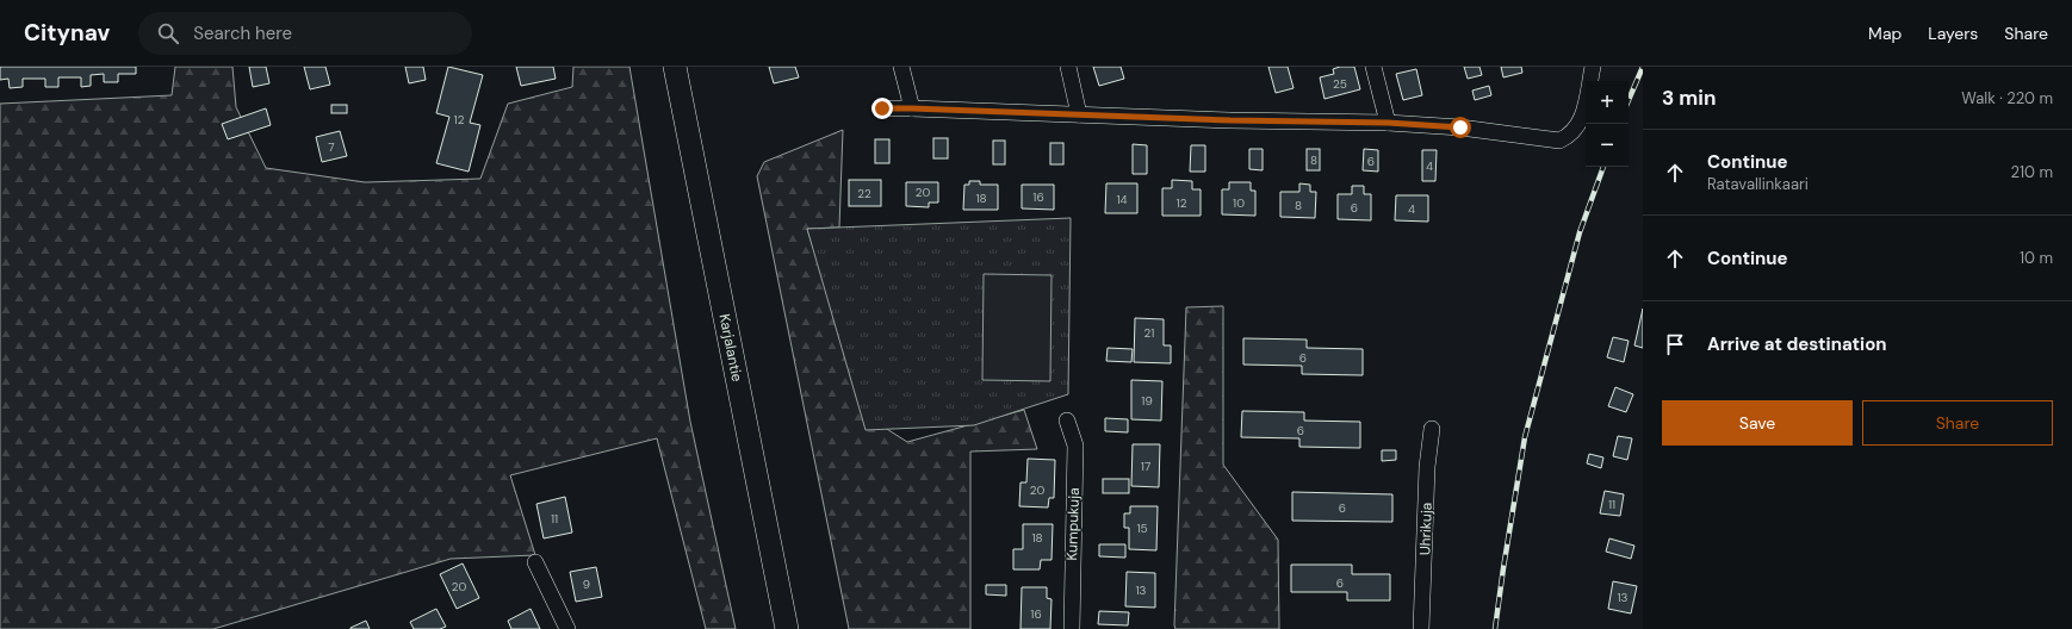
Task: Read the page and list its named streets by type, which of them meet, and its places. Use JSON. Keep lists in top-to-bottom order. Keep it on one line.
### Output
{"streets":{"main road":["Karjalantie"],"street":["Kumpukuja","Uhrikuja"]},"house_numbers":["25","12","7","8","6","4","20","22","16","18","14","12","10","8","6","4","21","6","19","6","17","20","11","6","11","15","18","6","9","20","13","13","16"],"page":{"header":"Citynav","search":"Search here","nav":["Map","Layers","Share"],"heading":["3 min","Walk · 220 m"],"map_buttons":["+","−"],"list":[["Continue","Ratavallinkaari","210 m"],["Continue","10 m"],"Arrive at destination"],"buttons":["Save","Share"]}}
